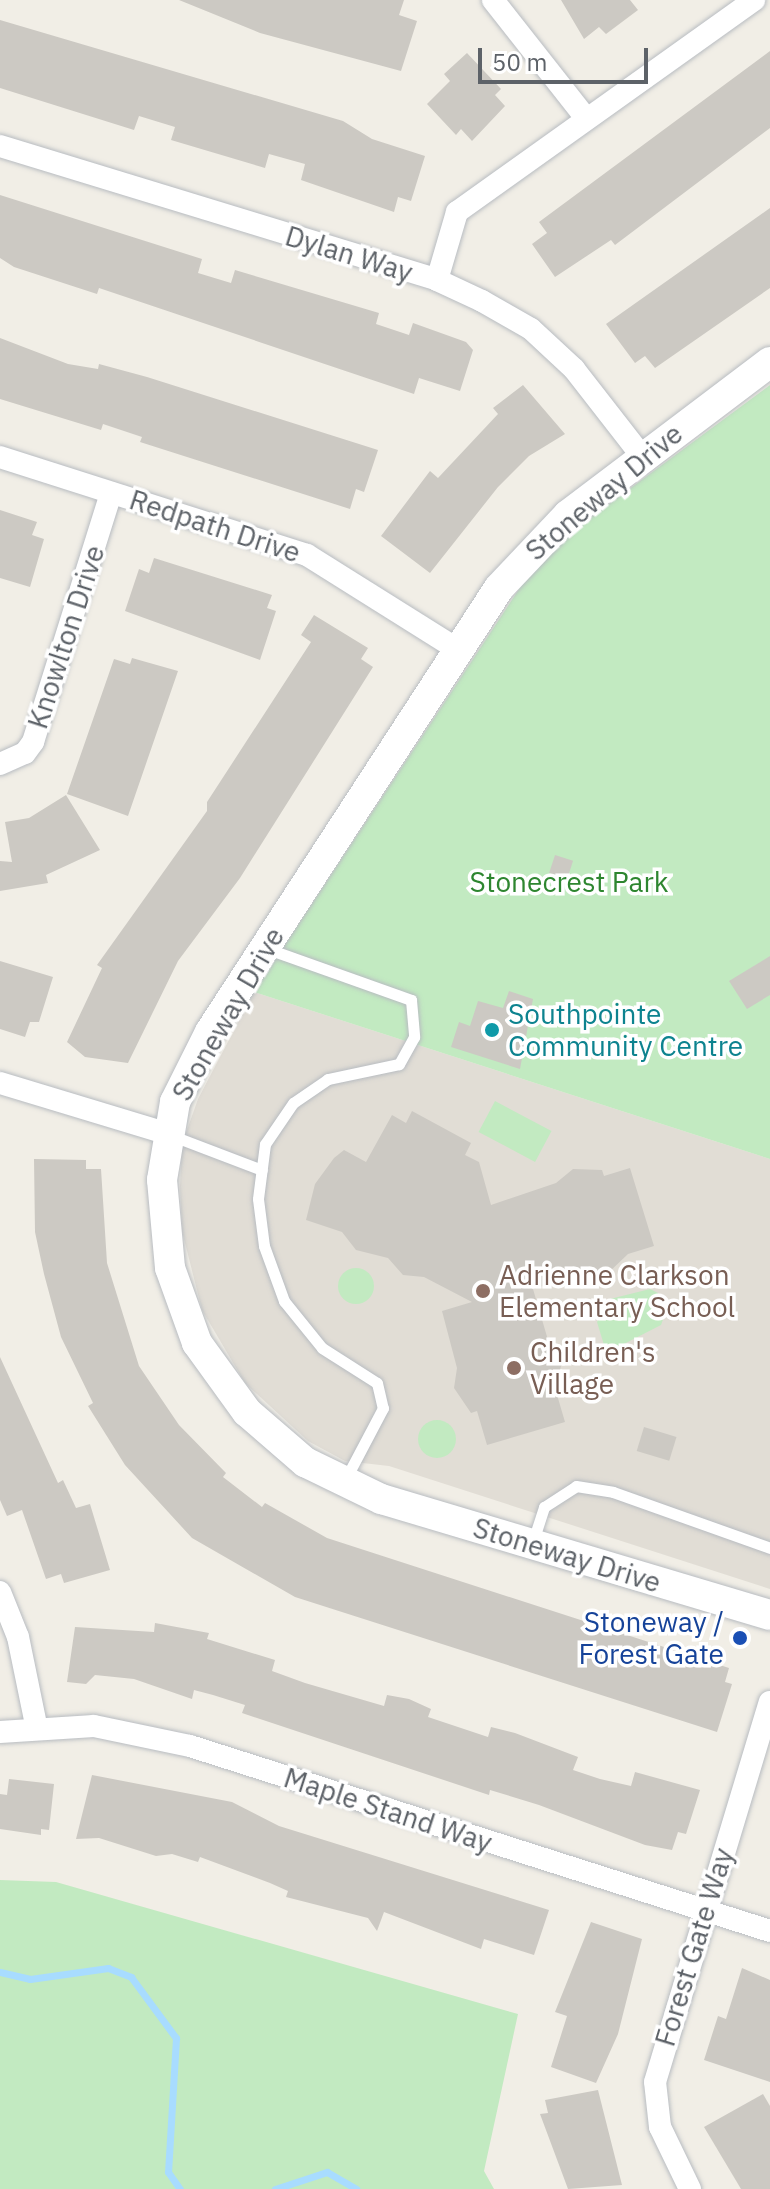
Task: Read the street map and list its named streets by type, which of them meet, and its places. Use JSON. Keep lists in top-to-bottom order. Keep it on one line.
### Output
{"streets":{"street":["Dylan Way","Stoneway Drive","Redpath Drive","Knowlton Drive","Maple Stand Way","Forest Gate Way"]},"crossings":[["Dylan Way","Stoneway Drive"],["Stoneway Drive","Redpath Drive"],["Redpath Drive","Knowlton Drive"],["Maple Stand Way","Forest Gate Way"]],"parks":["Stonecrest Park"],"places":["Southpointe Community Centre","Adrienne Clarkson Elementary School","Children's Village","Stoneway / Forest Gate"],"scale_bar":"50 m"}
